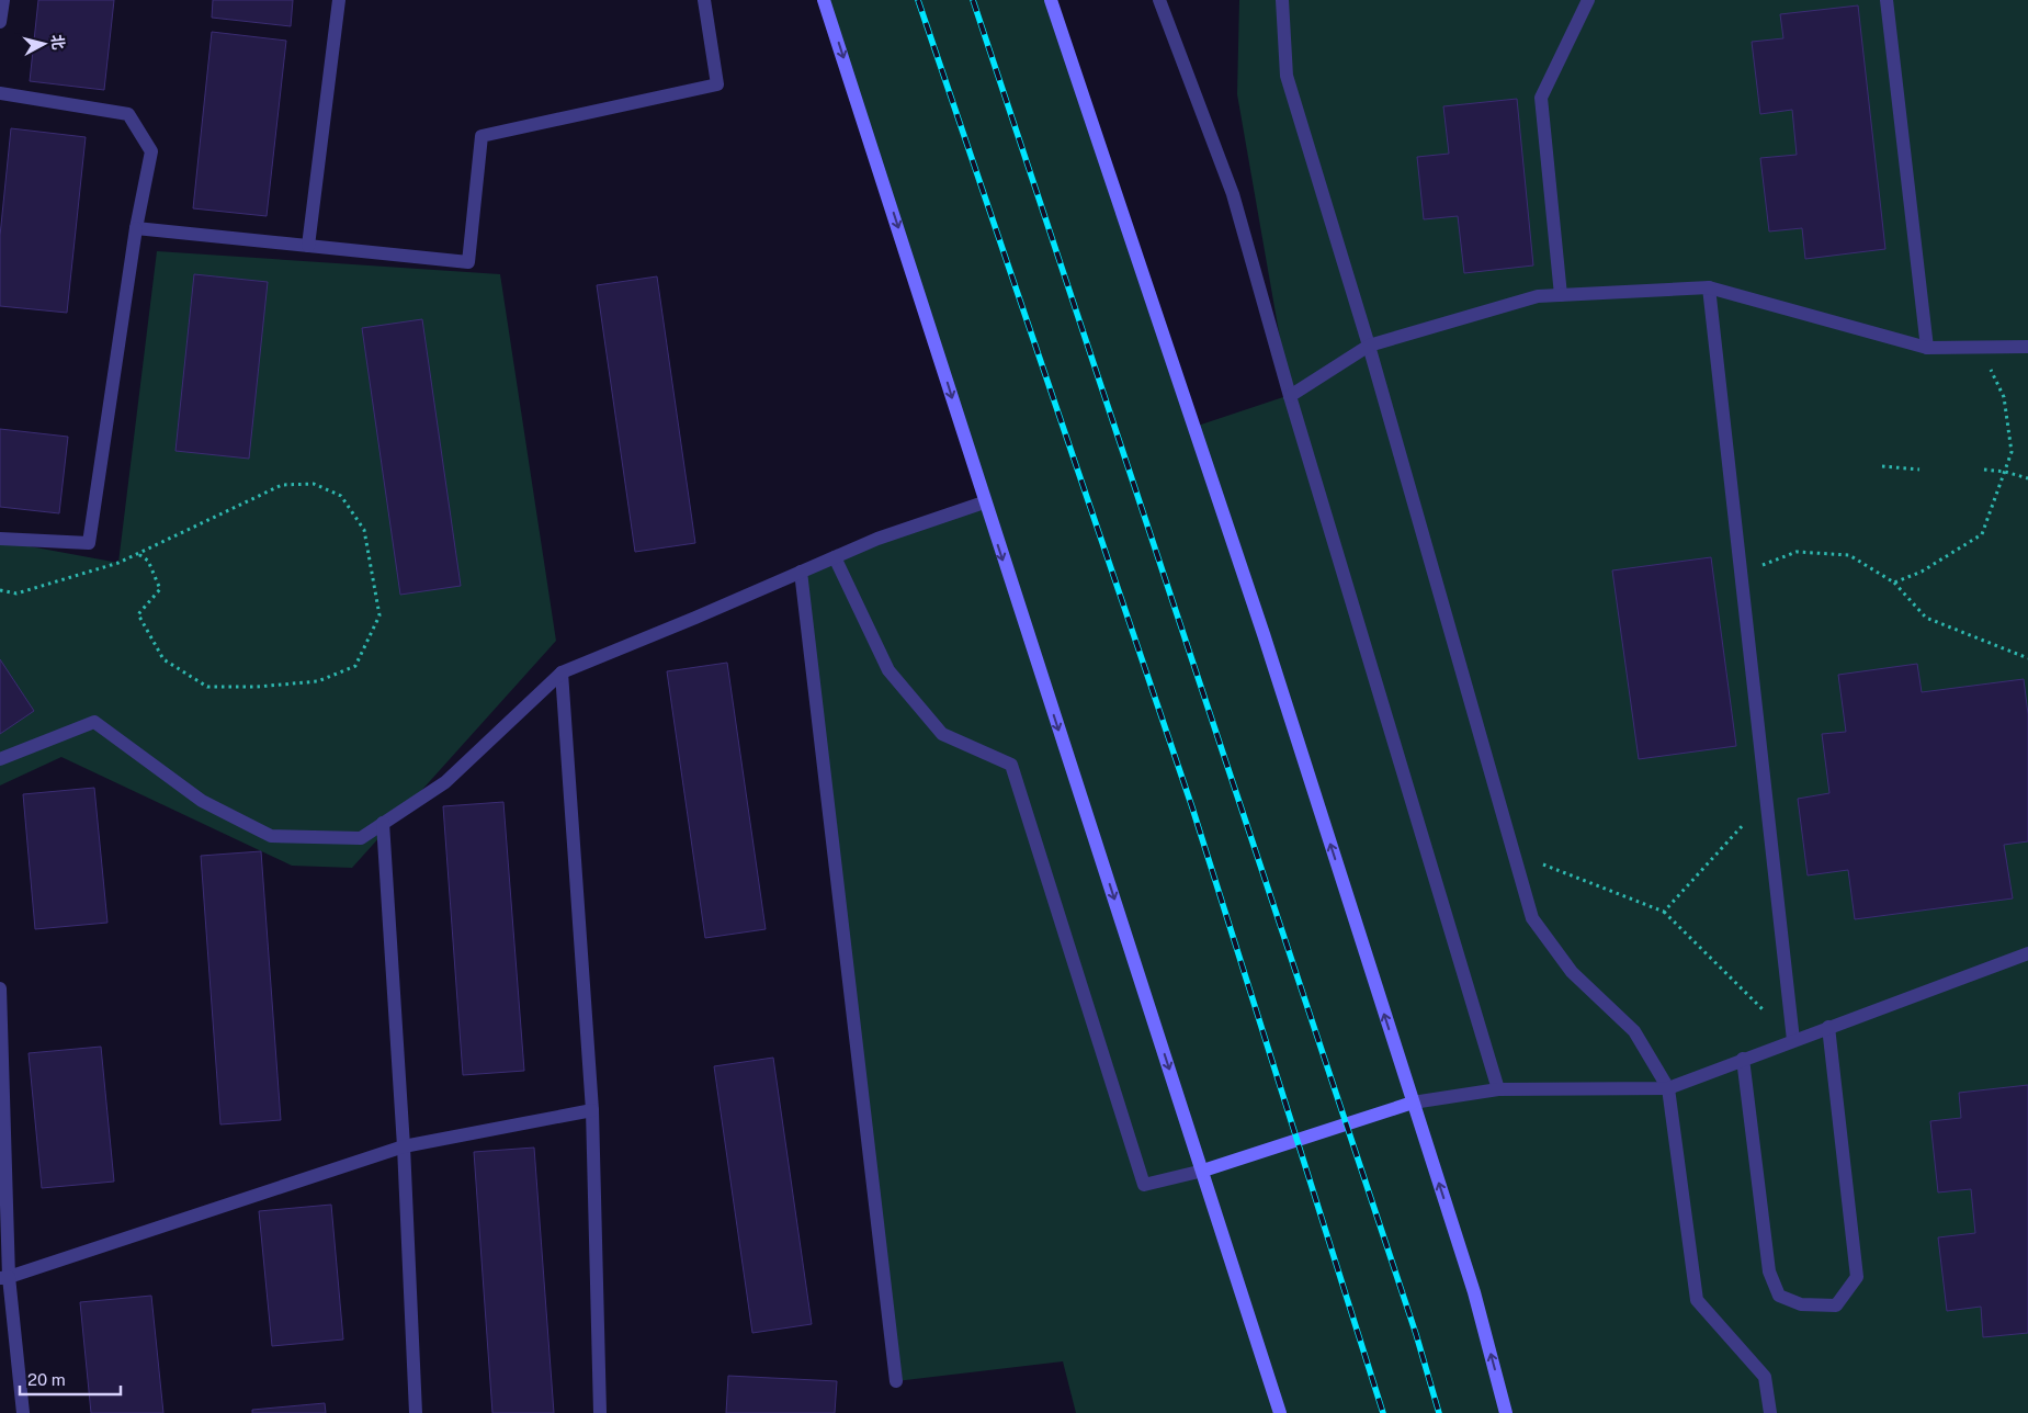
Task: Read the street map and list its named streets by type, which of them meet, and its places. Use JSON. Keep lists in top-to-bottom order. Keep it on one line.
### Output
{"scale_bar":"20 m","north":"right"}
